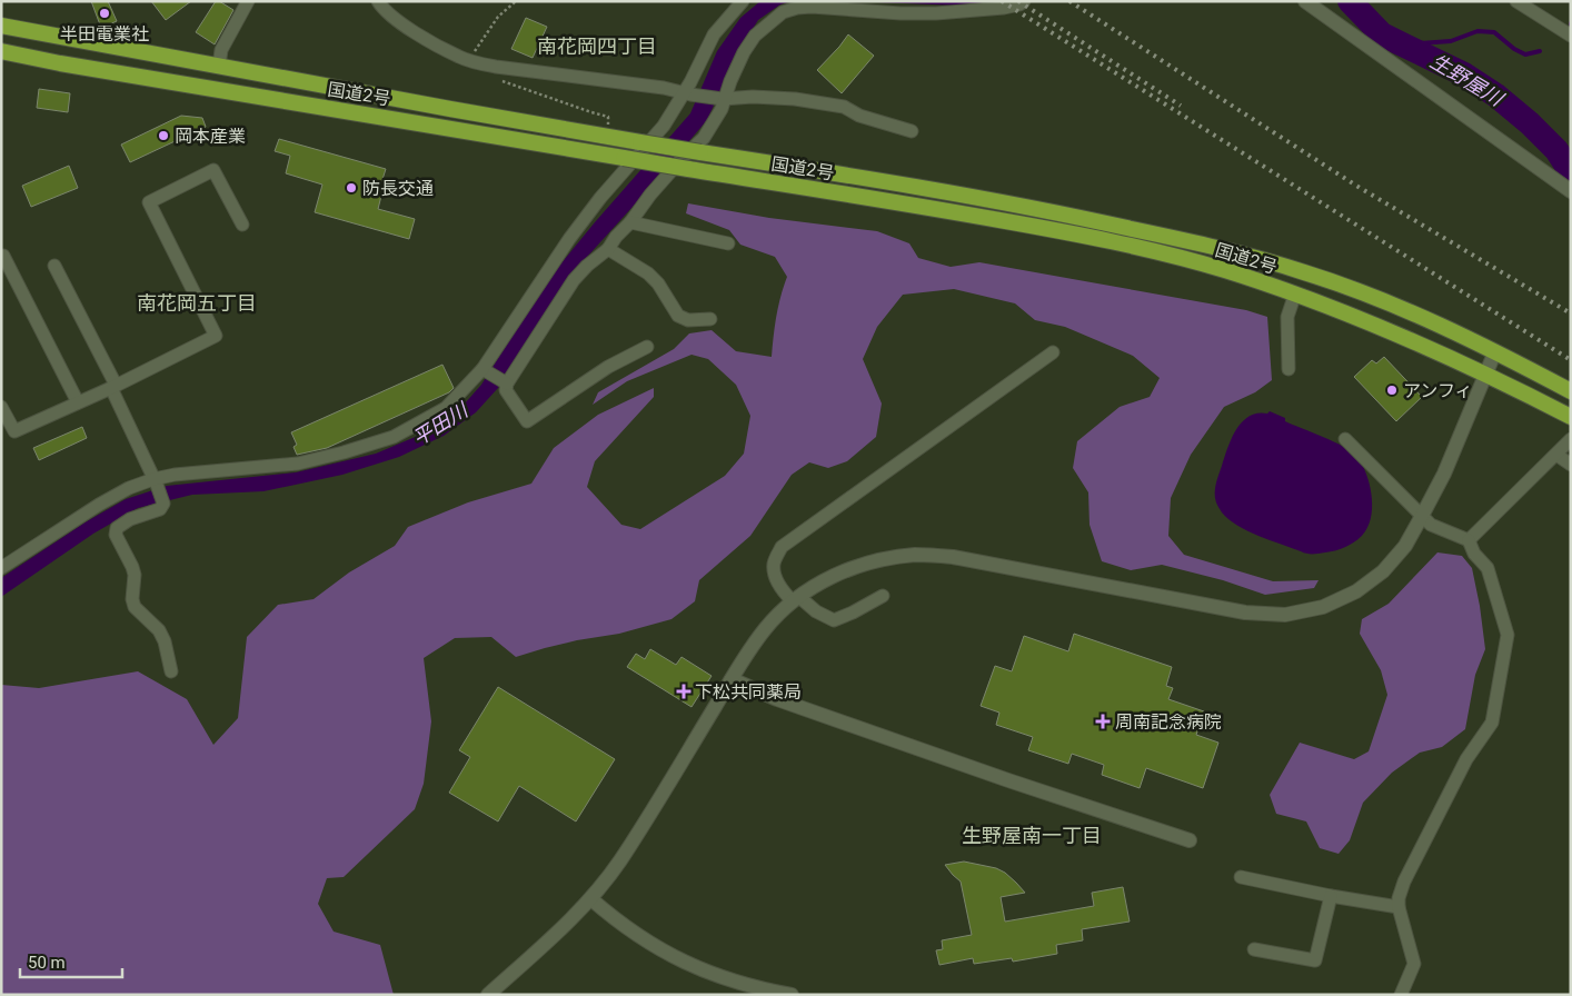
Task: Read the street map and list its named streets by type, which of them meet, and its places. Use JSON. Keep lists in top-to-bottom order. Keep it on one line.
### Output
{"streets":{"highway":["国道2号"]},"districts":["南花岡四丁目","南花岡五丁目","生野屋南一丁目"],"water":["生野屋川","平田川"],"places":{"other":["半田電業社","岡本産業","防長交通","アンフィ"],"health":["下松共同薬局","周南記念病院"]},"scale_bar":"50 m"}
